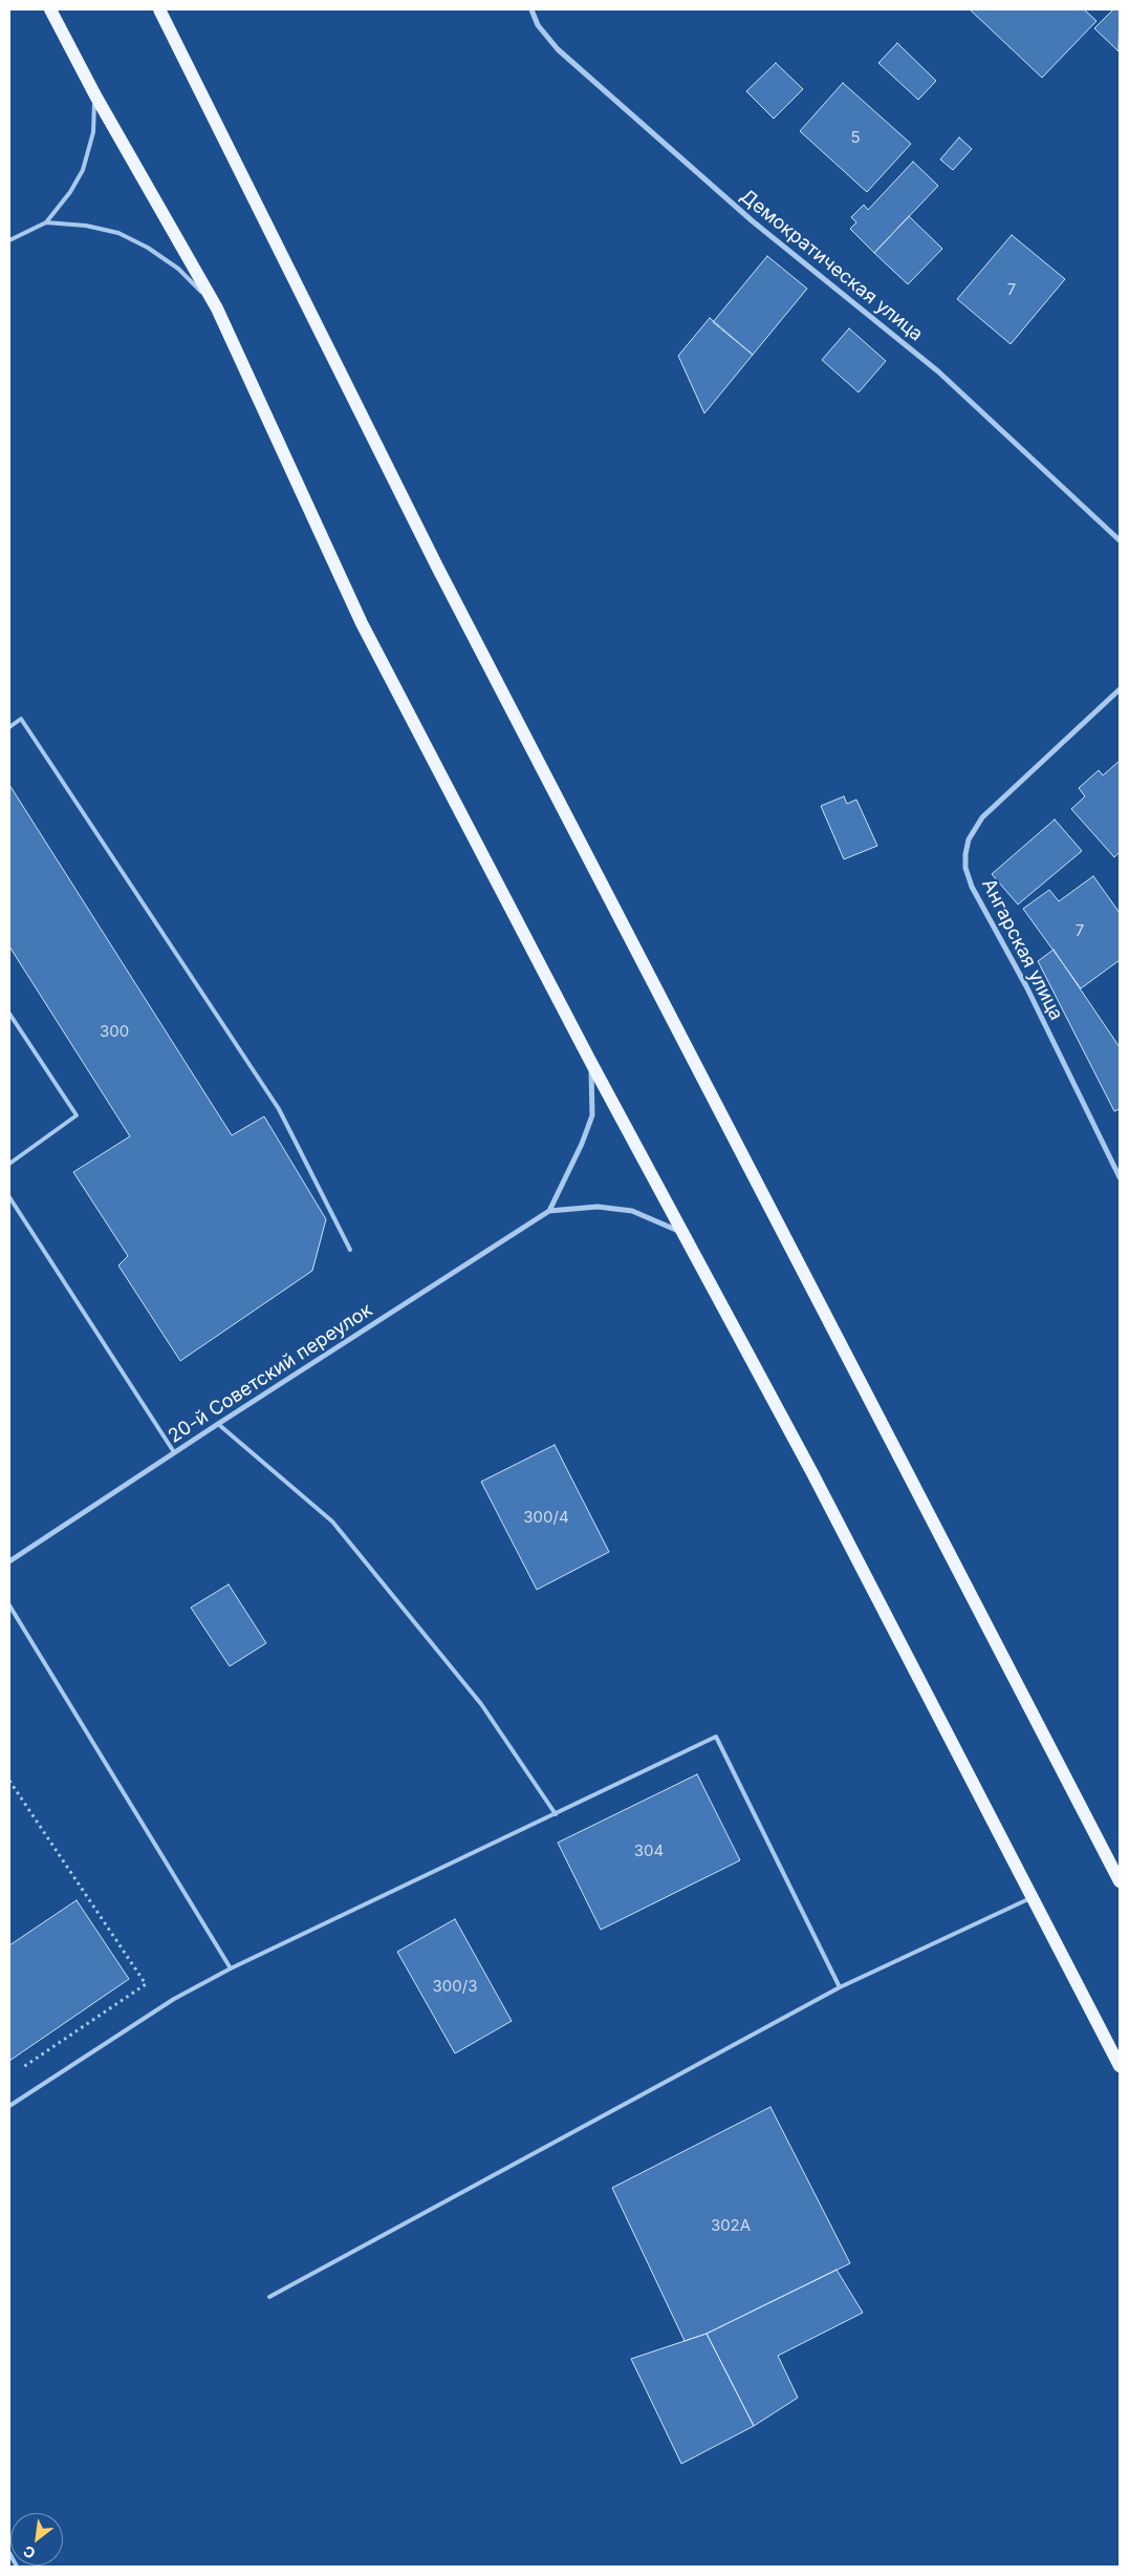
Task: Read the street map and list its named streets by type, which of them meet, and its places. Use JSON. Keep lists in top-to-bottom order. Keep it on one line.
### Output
{"streets":{"street":["Демократическая улица","Ангарская улица","20-й Советский переулок"]},"house_numbers":["5","7","7","300","300/4","304","300/3","302А"],"north":"bottom left"}
